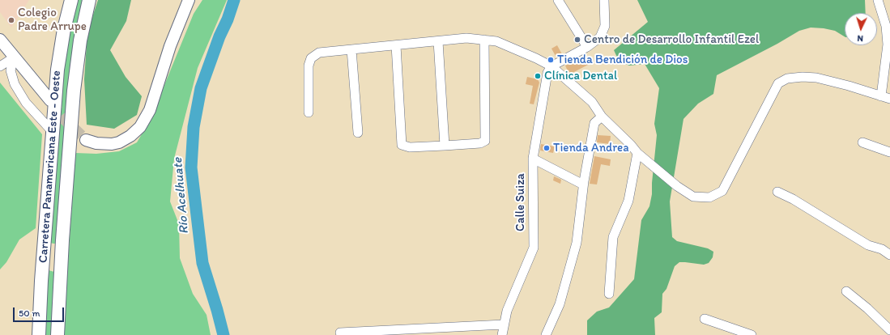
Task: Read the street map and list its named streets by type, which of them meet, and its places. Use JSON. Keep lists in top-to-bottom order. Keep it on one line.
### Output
{"streets":{"highway":["Carretera Panamericana Este - Oeste"],"street":["Calle Suiza"]},"water":["Río Acelhuate"],"places":["Colegio Padre Arrupe","Centro de Desarrollo Infantil Ezel","Tienda Bendición de Dios","Clínica Dental","Tienda Andrea"],"scale_bar":"50 m","north":"bottom"}
